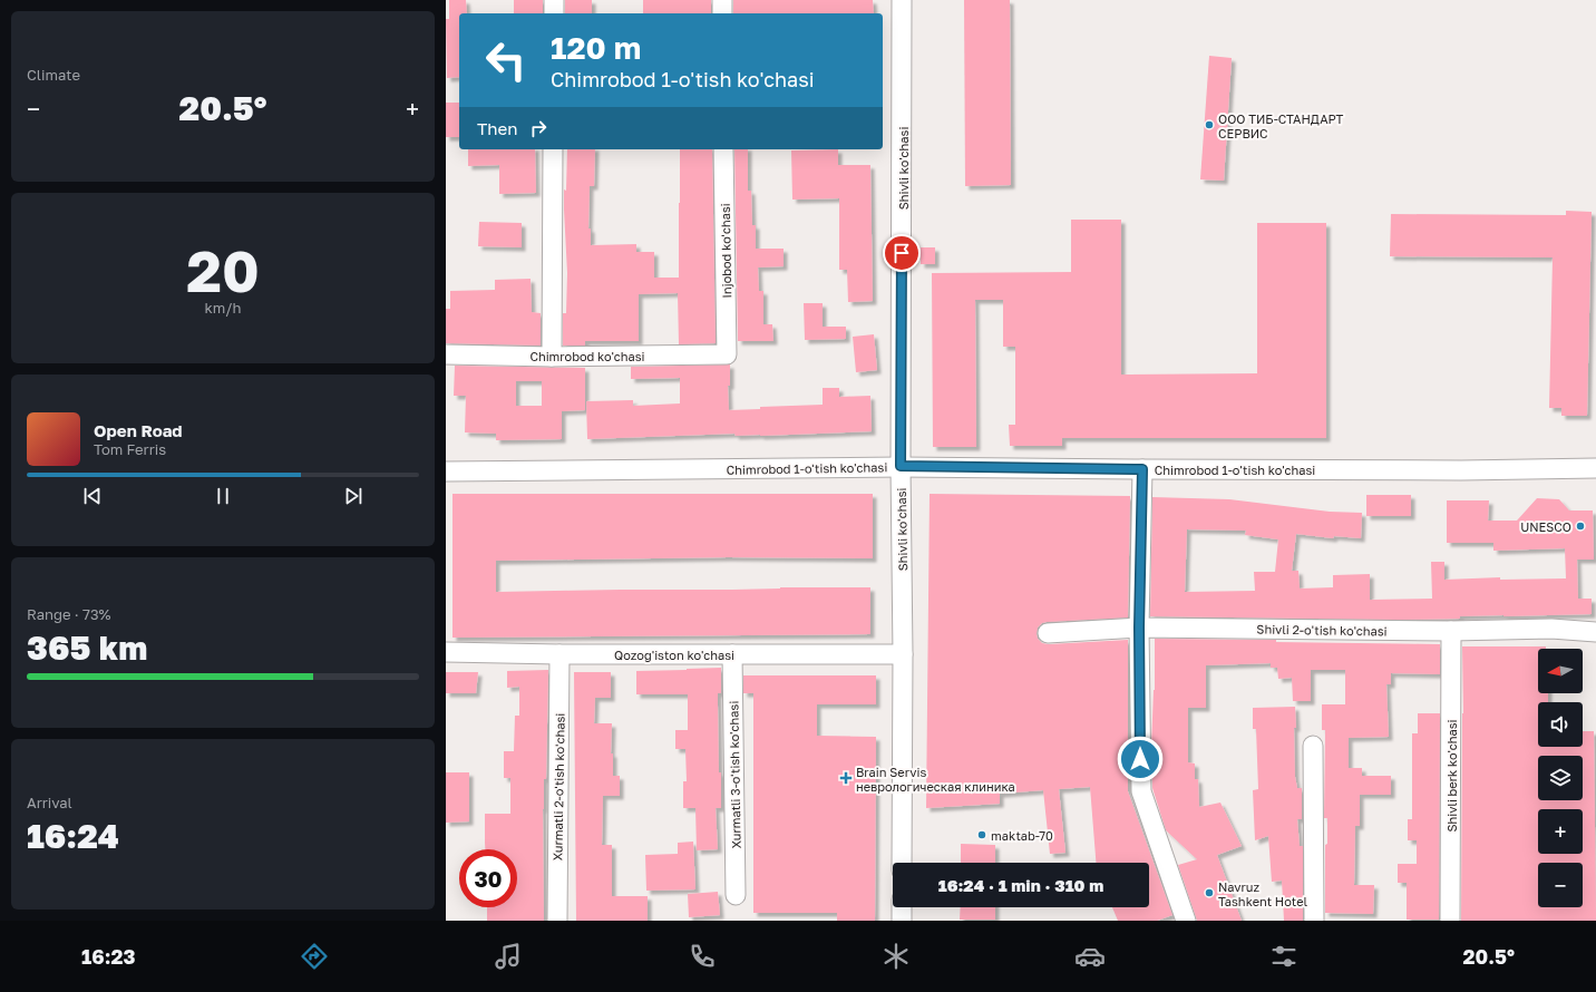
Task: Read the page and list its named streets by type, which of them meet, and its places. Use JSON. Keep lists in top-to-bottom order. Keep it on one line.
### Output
{"streets":{"street":["Shivli ko'chasi","Injobod ko'chasi","Chimrobod ko'chasi","Chimrobod 1-o'tish ko'chasi","Shivli 2-o'tish ko'chasi","Qozog'iston ko'chasi","Xurmatli 3-o'tish ko'chasi","Shivli berk ko'chasi","Xurmatli 2-o'tish ko'chasi"]},"crossings":[["Shivli ko'chasi","Chimrobod 1-o'tish ko'chasi"],["Shivli ko'chasi","Qozog'iston ko'chasi"],["Injobod ko'chasi","Chimrobod ko'chasi"],["Shivli 2-o'tish ko'chasi","Shivli berk ko'chasi"],["Qozog'iston ko'chasi","Xurmatli 3-o'tish ko'chasi"],["Qozog'iston ko'chasi","Xurmatli 2-o'tish ko'chasi"]],"places":{"other":["ООО ТИБ-СТАНДАРТ СЕРВИС","UNESCO","maktab-70","Navruz Tashkent Hotel"],"health":["Brain Servis неврологическая клиника"]},"north":"left","page":{"tile":["Climate",["20","km/h"],["Range · 73%","365 km"],["Arrival","16:24"]],"turn":["120 m","Chimrobod 1-o'tish ko'chasi"],"heat":["−","20.5°","+"],"then":"Then","song":["Open Road","Tom Ferris"],"map_buttons":["+","−"],"limit":"30","trip":"16:24 · 1 min · 310 m","tabs":["16:23","20.5°"]}}
